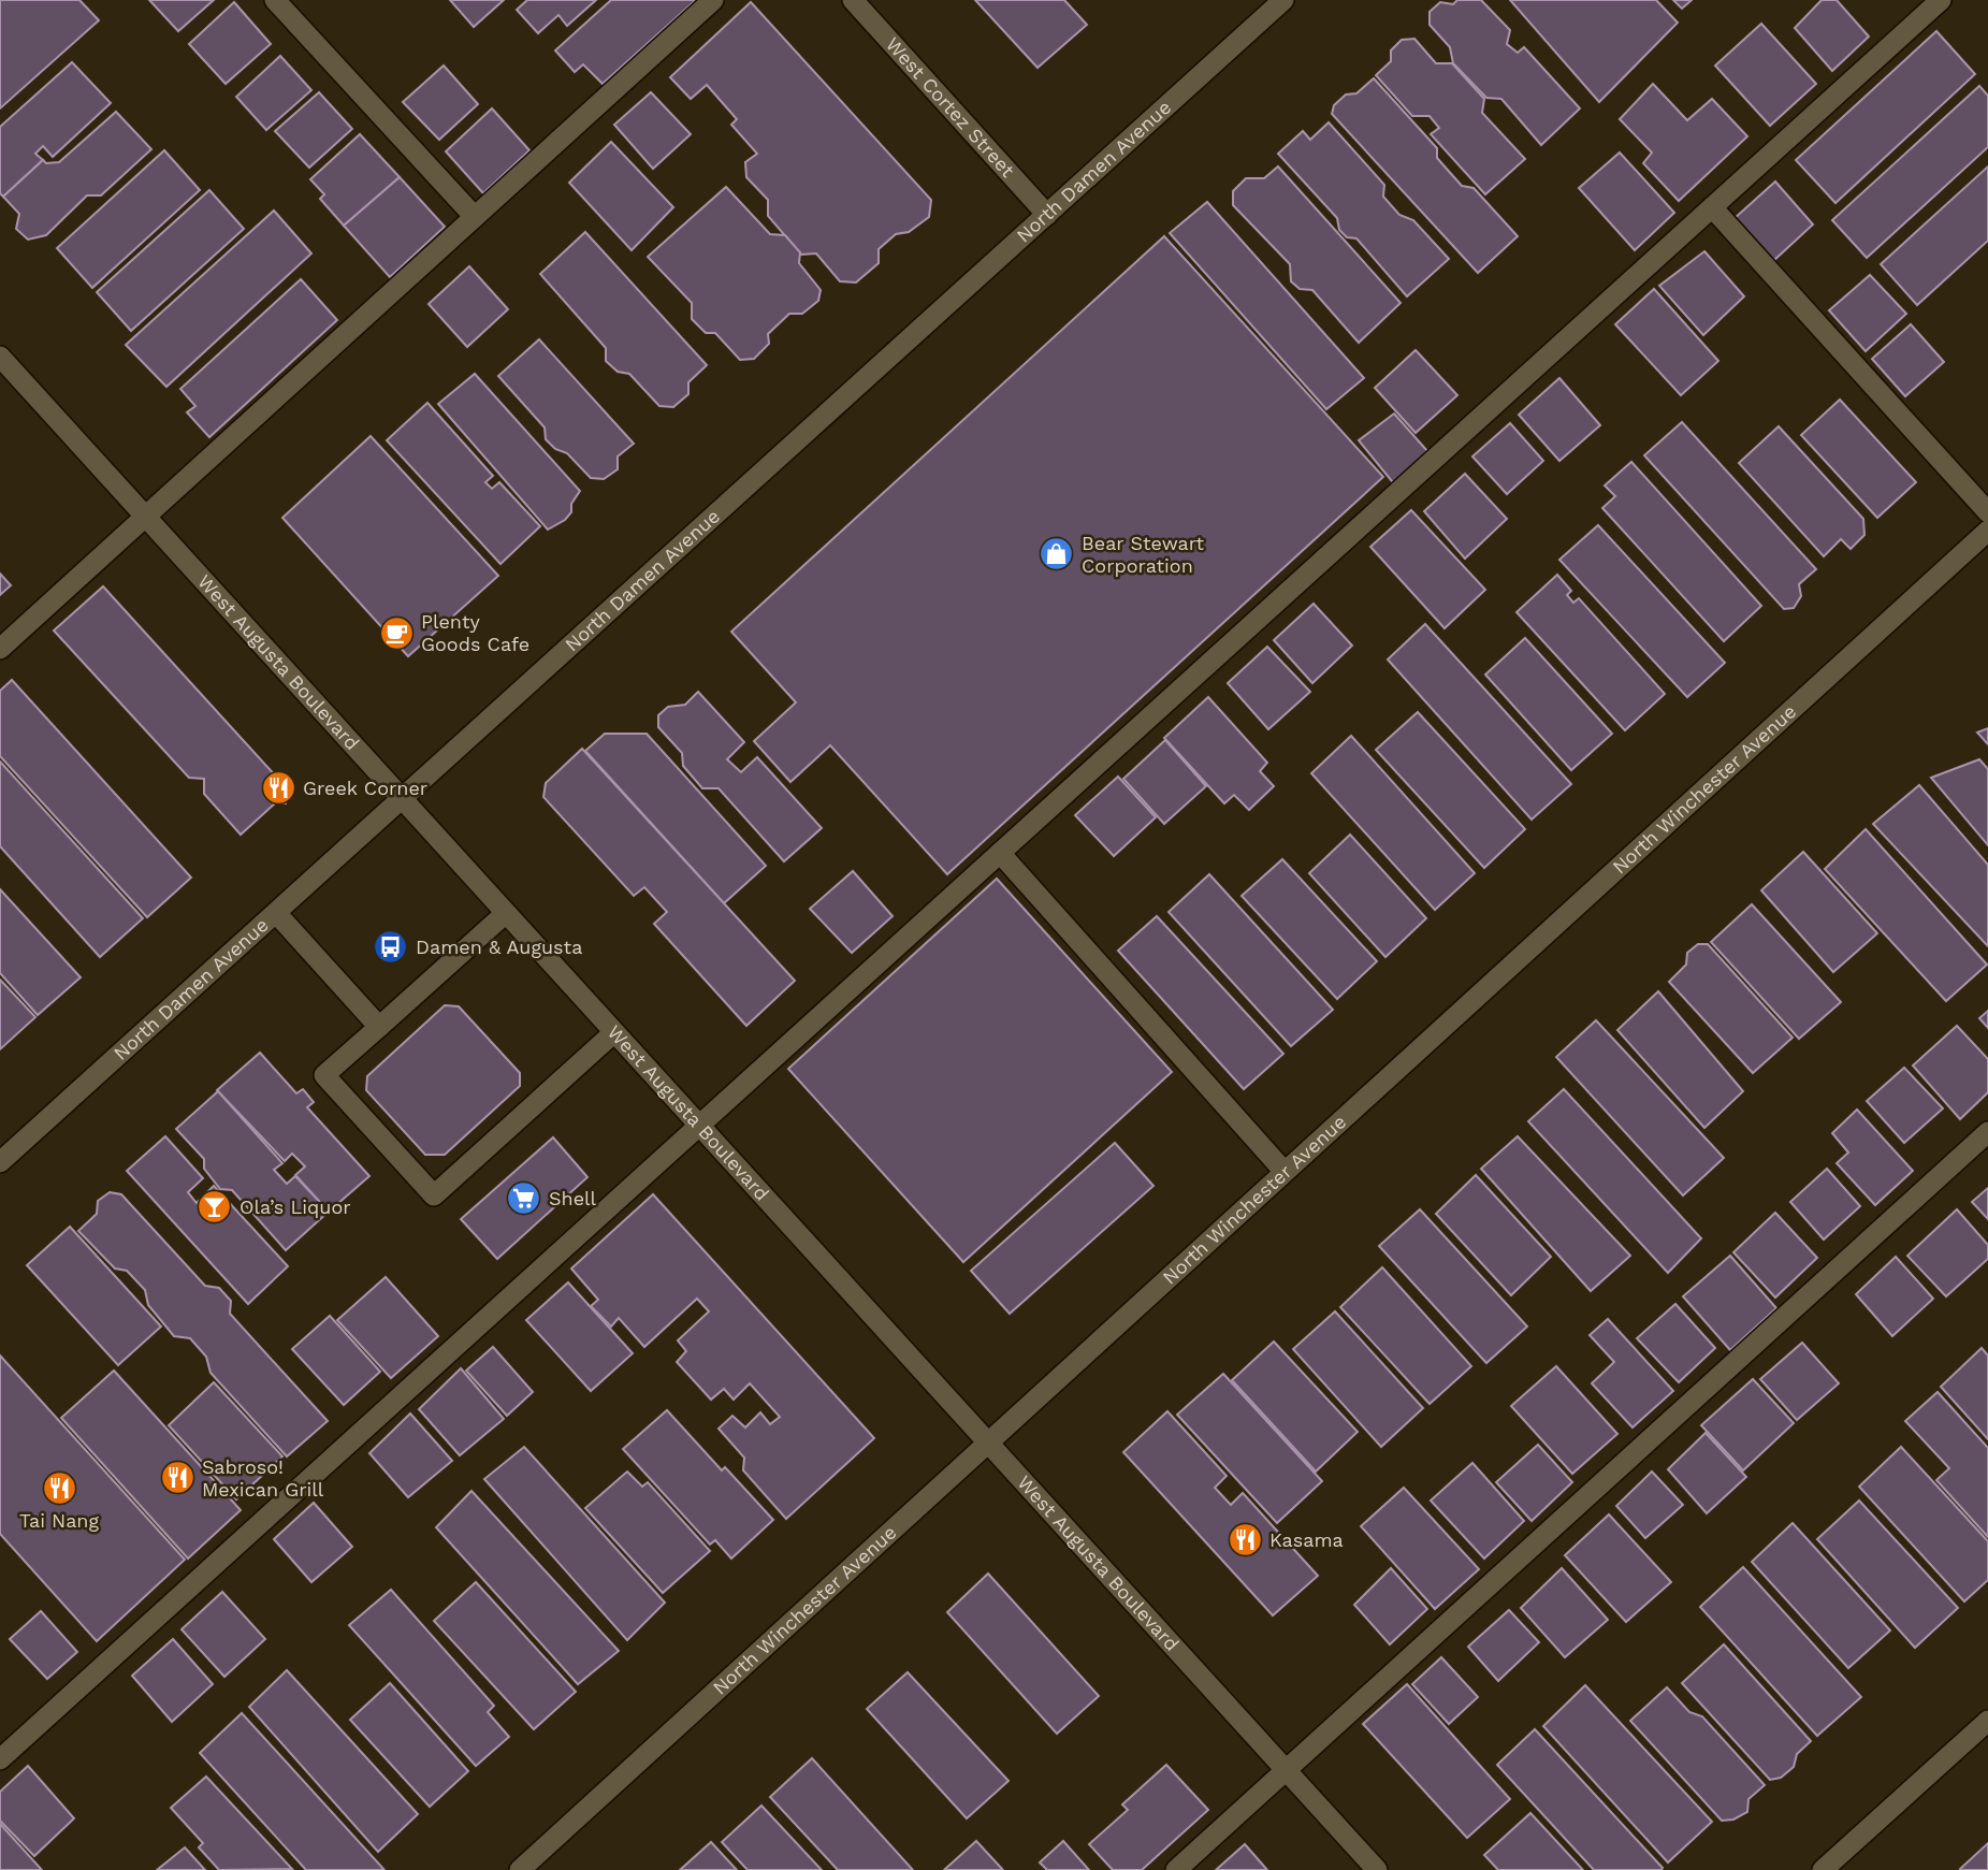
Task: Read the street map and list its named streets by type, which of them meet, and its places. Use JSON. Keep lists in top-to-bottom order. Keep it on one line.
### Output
{"streets":{"street":["West Cortez Street","North Damen Avenue","West Augusta Boulevard","North Winchester Avenue"]},"crossings":[["West Cortez Street","North Damen Avenue"],["North Damen Avenue","West Augusta Boulevard"],["West Augusta Boulevard","North Winchester Avenue"]],"places":{"shop":["Bear Stewart Corporation"],"cafe":["Plenty Goods Cafe"],"restaurant":["Greek Corner","Sabroso! Mexican Grill","Tai Nang","Kasama"],"bus stop":["Damen & Augusta"],"supermarket":["Shell"],"bar":["Ola’s Liquor"]}}
